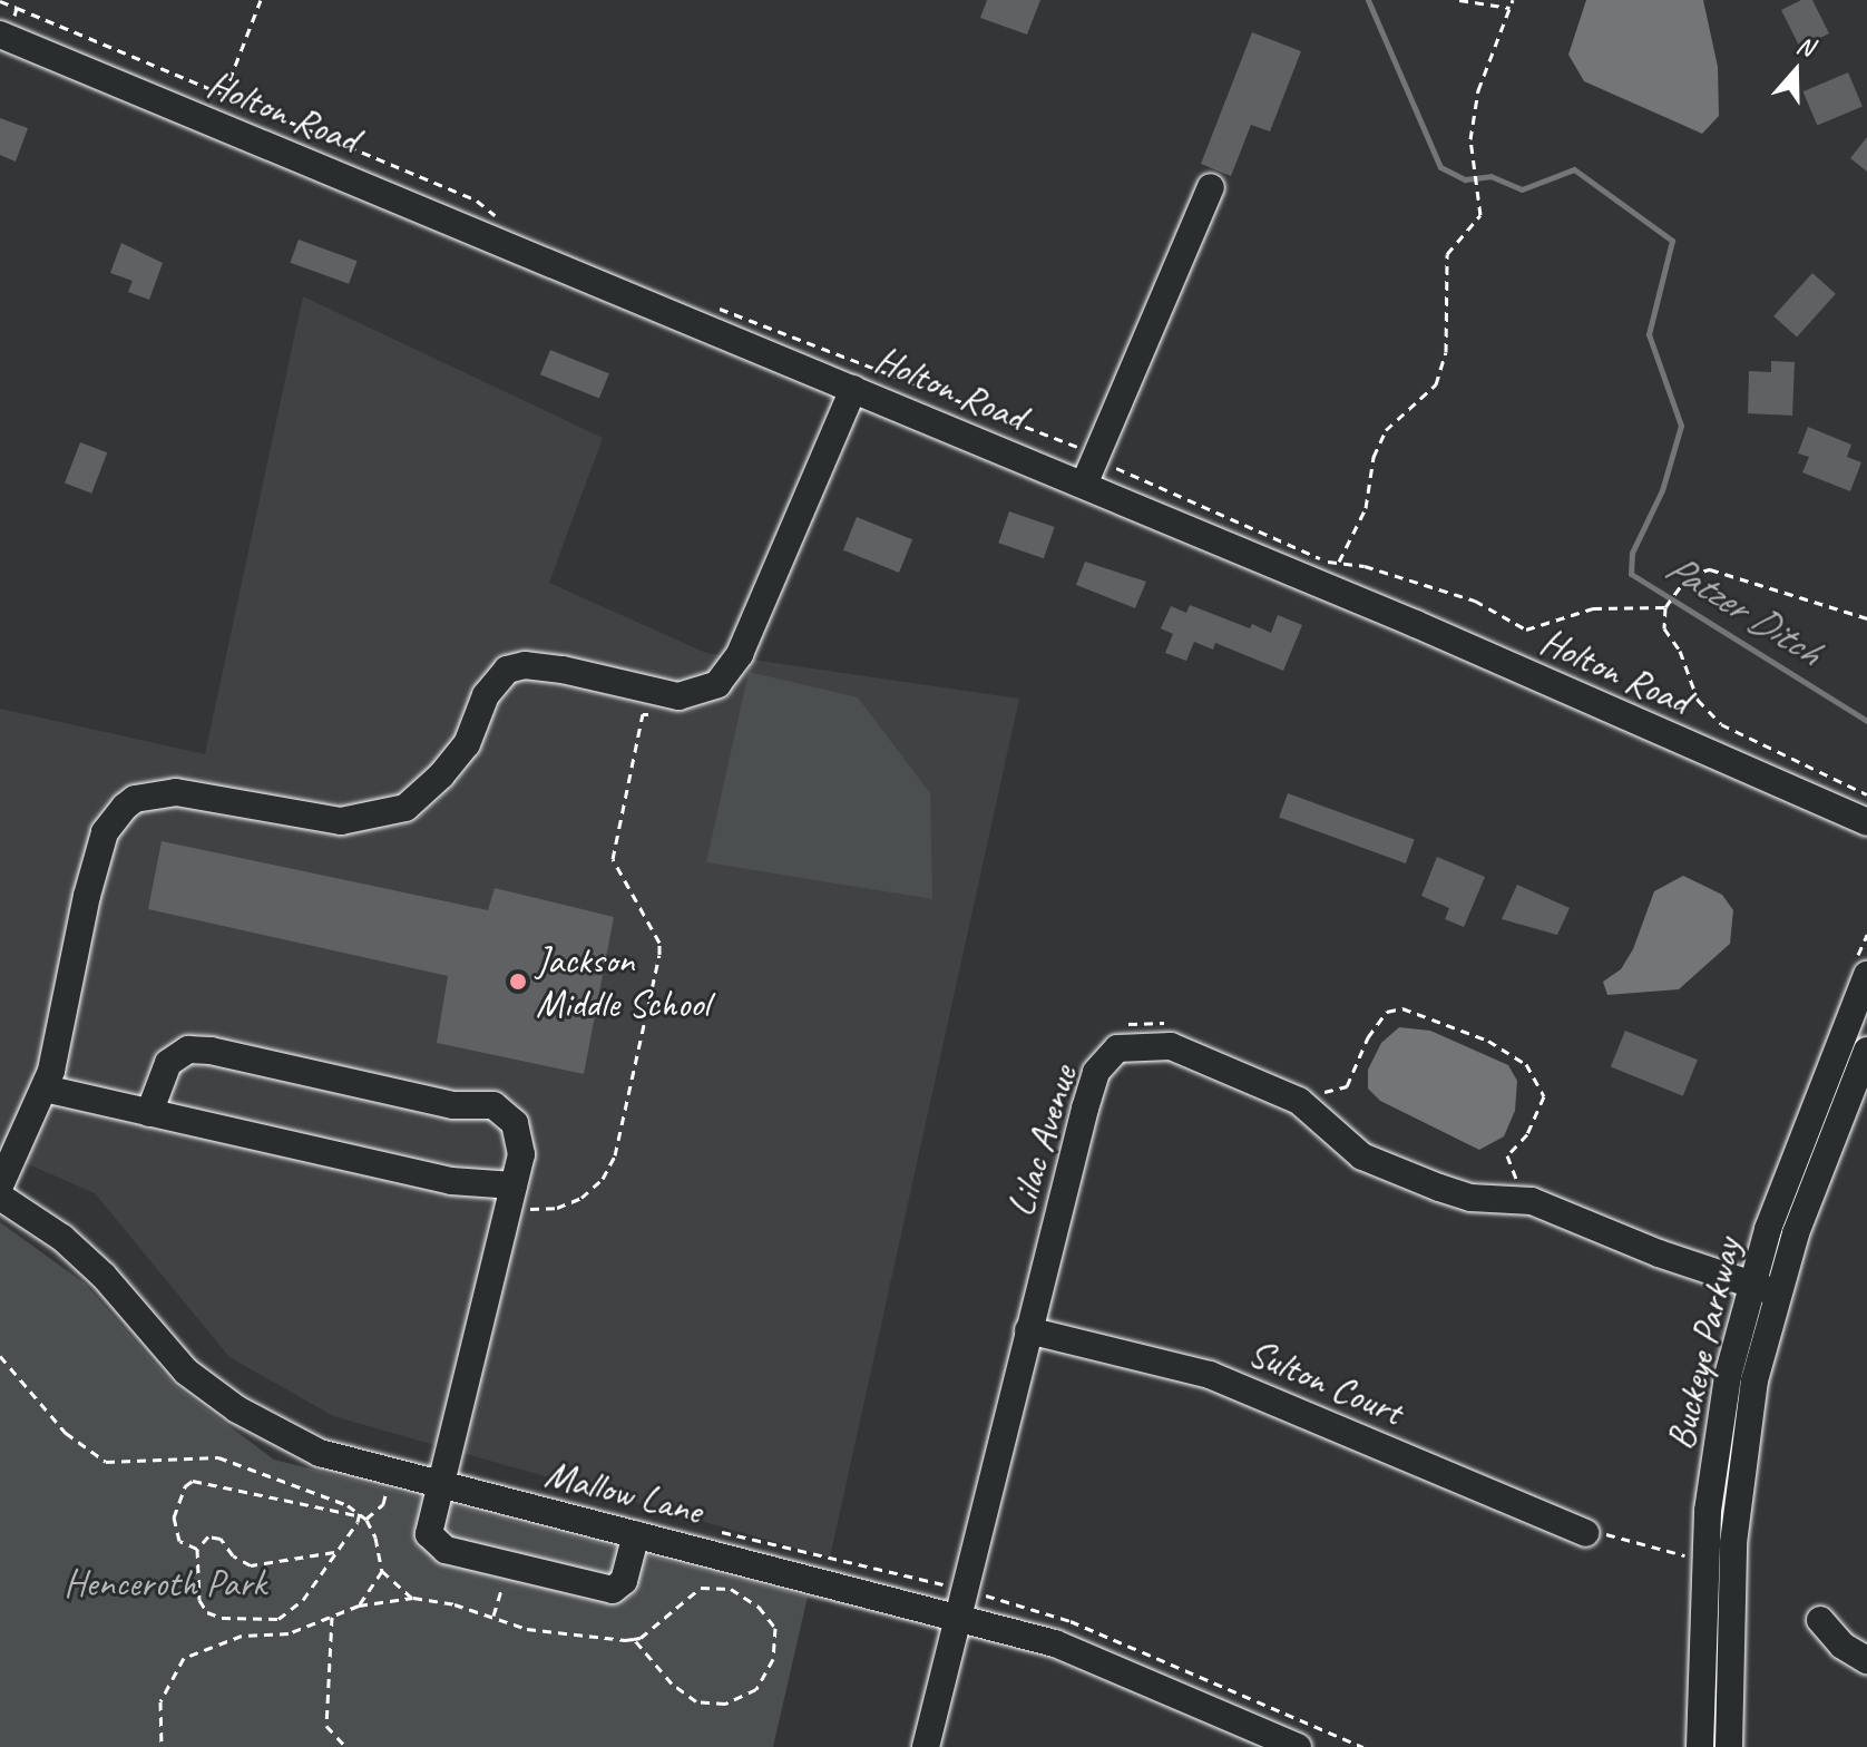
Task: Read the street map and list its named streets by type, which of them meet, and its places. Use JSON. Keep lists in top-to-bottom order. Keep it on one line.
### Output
{"streets":{"street":["Holton Road","Lilac Avenue","Buckeye Parkway","Sulton Court","Mallow Lane"]},"crossings":[["Lilac Avenue","Buckeye Parkway"],["Lilac Avenue","Sulton Court"],["Lilac Avenue","Mallow Lane"]],"water":["Patzer Ditch"],"parks":["Henceroth Park"],"places":["Jackson Middle School"],"north":"top"}
